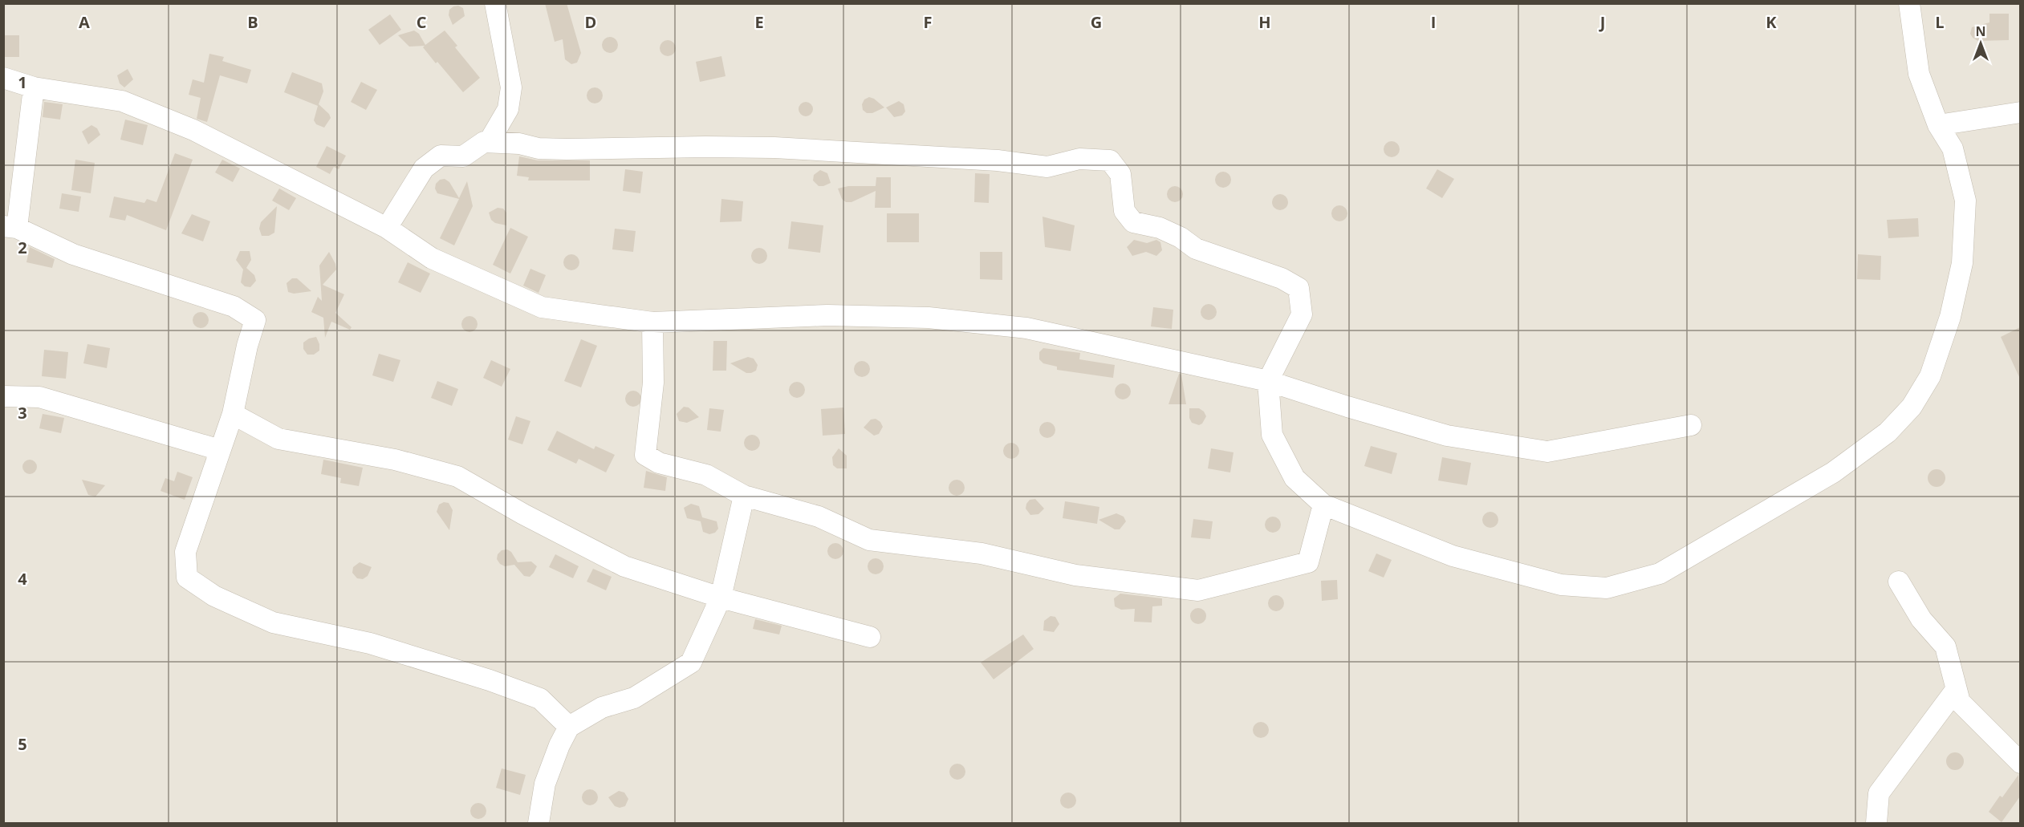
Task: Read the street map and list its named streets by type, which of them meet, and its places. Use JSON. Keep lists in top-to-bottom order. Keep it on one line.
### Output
{"north":"top","grid":{"columns":["A","B","C","D","E","F","G","H","I","J","K","L"],"rows":["1","2","3","4","5"]}}
